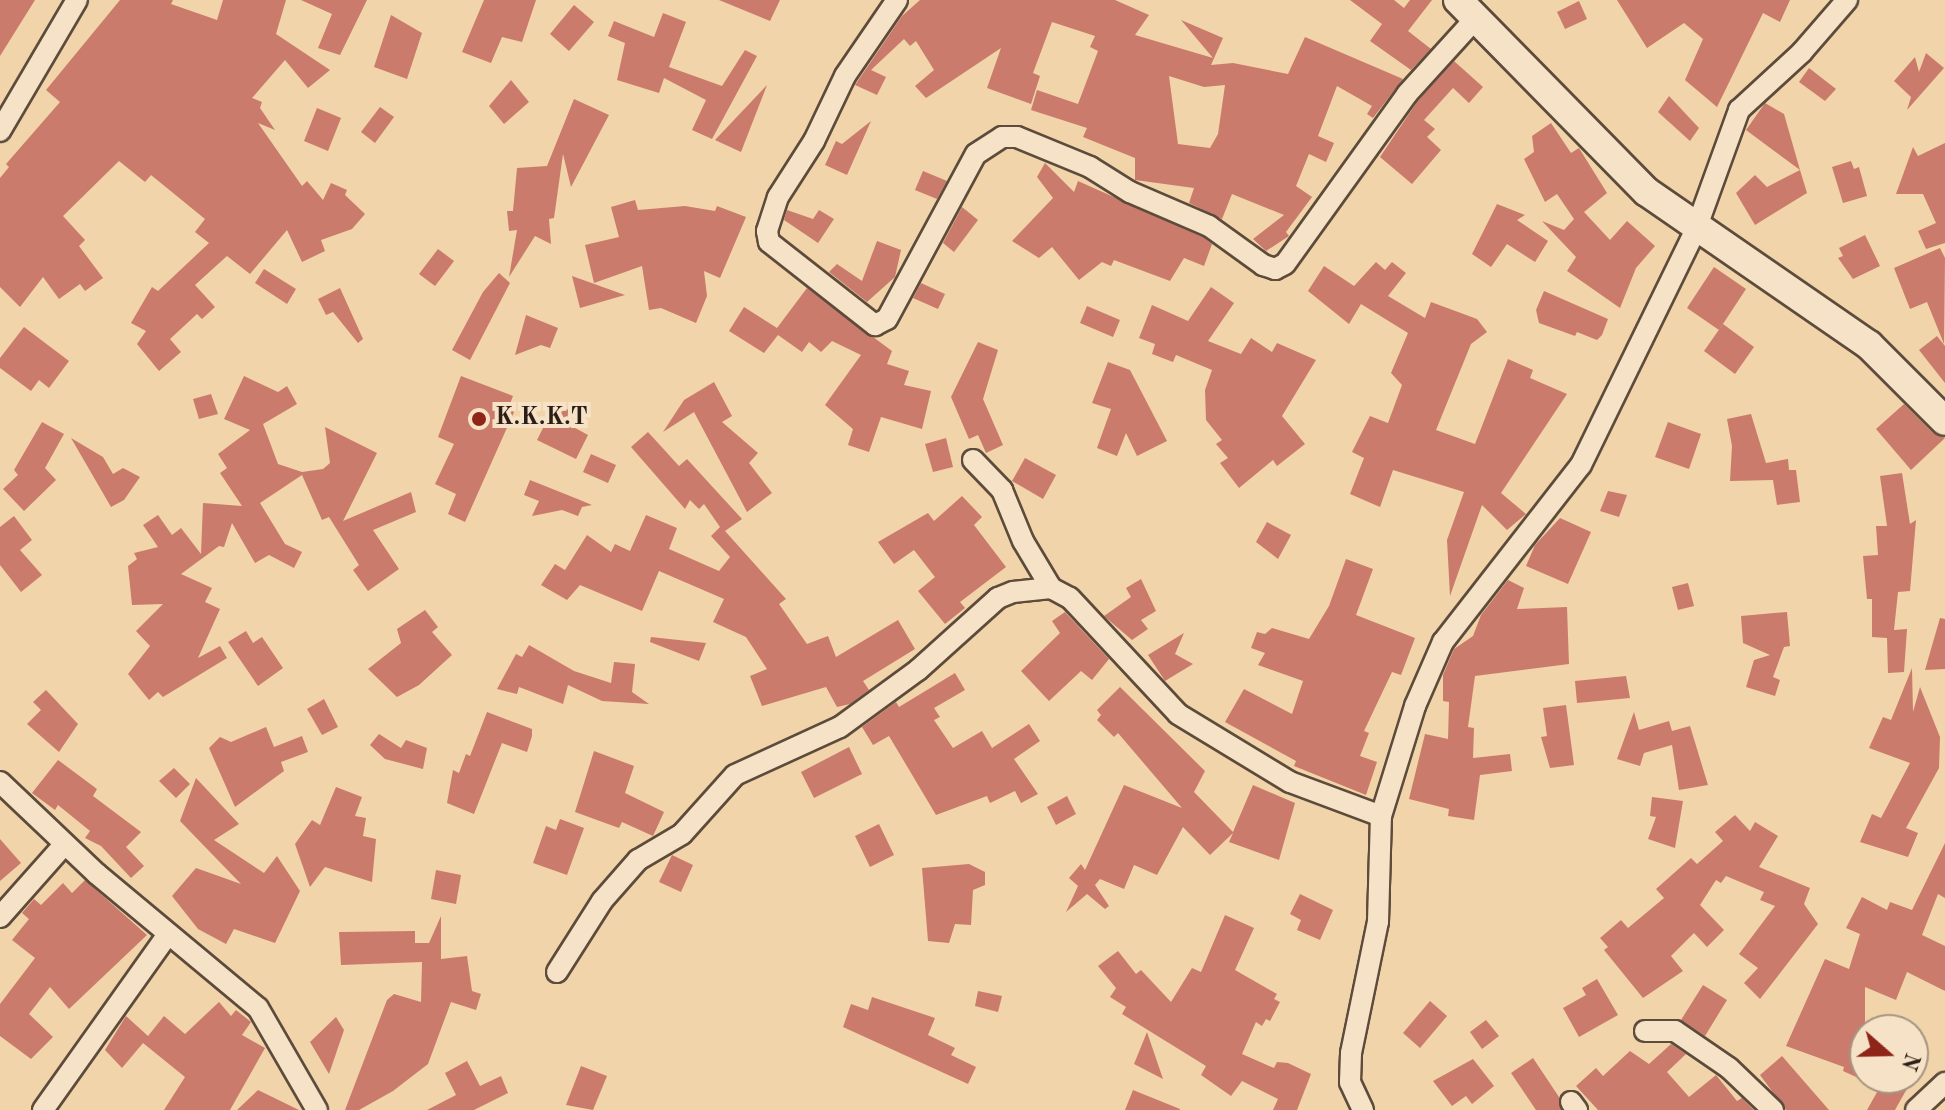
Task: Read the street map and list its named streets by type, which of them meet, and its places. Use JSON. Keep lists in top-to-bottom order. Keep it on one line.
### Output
{"places":["K.K.K.T"],"north":"right"}
